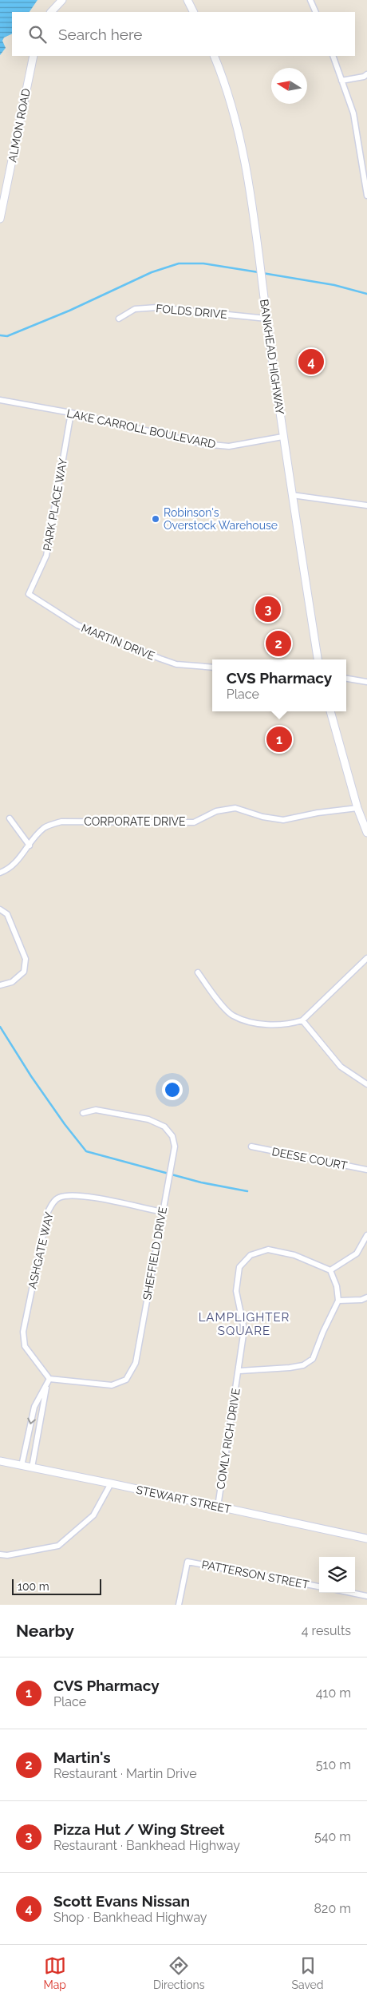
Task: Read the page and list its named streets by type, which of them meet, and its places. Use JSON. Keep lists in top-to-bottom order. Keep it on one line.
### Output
{"streets":{"main road":["ALMON ROAD","BANKHEAD HIGHWAY","STEWART STREET"],"street":["FOLDS DRIVE","LAKE CARROLL BOULEVARD","PARK PLACE WAY","MARTIN DRIVE","CORPORATE DRIVE","DEESE COURT","ASHGATE WAY","SHEFFIELD DRIVE","COMLY RICH DRIVE","PATTERSON STREET"]},"crossings":[["FOLDS DRIVE","BANKHEAD HIGHWAY"],["BANKHEAD HIGHWAY","LAKE CARROLL BOULEVARD"],["LAKE CARROLL BOULEVARD","PARK PLACE WAY"],["PARK PLACE WAY","MARTIN DRIVE"],["ASHGATE WAY","SHEFFIELD DRIVE"],["COMLY RICH DRIVE","STEWART STREET"]],"districts":["LAMPLIGHTER SQUARE"],"places":["Robinson's Overstock Warehouse"],"scale_bar":"100 m","north":"left","page":{"search":"Search here","pins":["4","3","2","1"],"popup":["CVS Pharmacy","Place"],"scale":"100 m","heading":["Nearby","4 results"],"list":[{"mark":"1","name":"CVS Pharmacy","note":"Place","value":"410 m"},{"mark":"2","name":"Martin's","note":"Restaurant · Martin Drive","value":"510 m"},{"mark":"3","name":"Pizza Hut / Wing Street","note":"Restaurant · Bankhead Highway","value":"540 m"},{"mark":"4","name":"Scott Evans Nissan","note":"Shop · Bankhead Highway","value":"820 m"}],"nav":["Map","Directions","Saved"]}}
